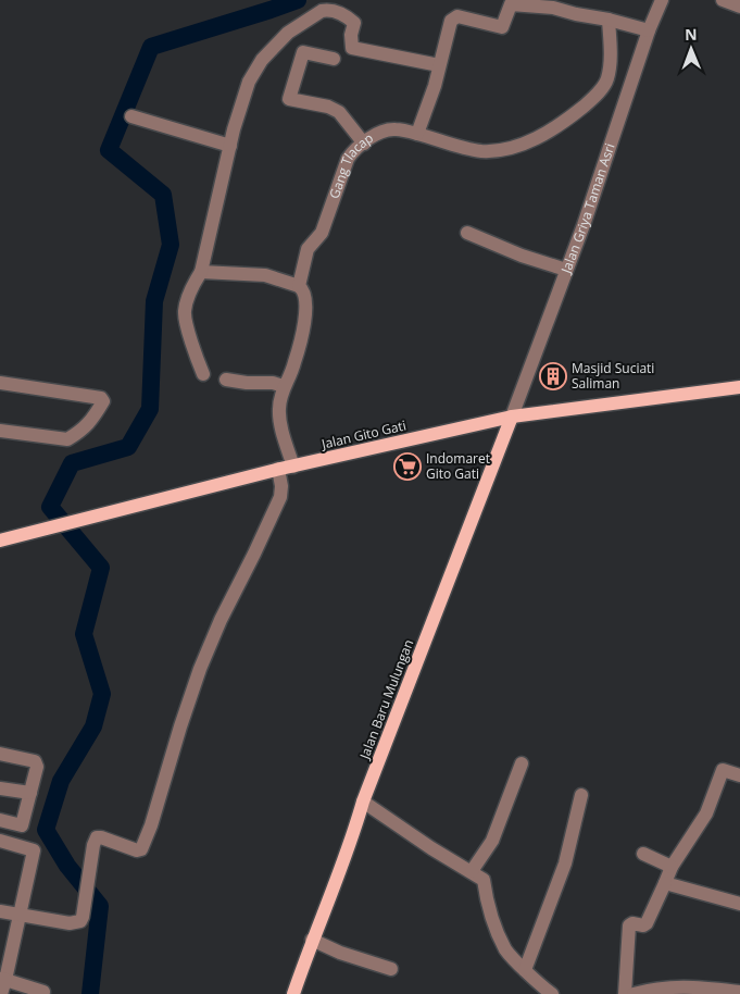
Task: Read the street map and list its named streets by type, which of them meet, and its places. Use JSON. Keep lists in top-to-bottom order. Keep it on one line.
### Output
{"streets":{"main road":["Jalan Gito Gati","Jalan Baru Mulungan"],"street":["Gang Tlacap","Jalan Griya Taman Asri"]},"crossings":[["Gang Tlacap","Jalan Gito Gati"],["Jalan Griya Taman Asri","Jalan Gito Gati"],["Jalan Griya Taman Asri","Jalan Baru Mulungan"],["Jalan Gito Gati","Jalan Baru Mulungan"]],"places":{"building":["Masjid Suciati Saliman"],"supermarket":["Indomaret Gito Gati"]},"north":"top"}
